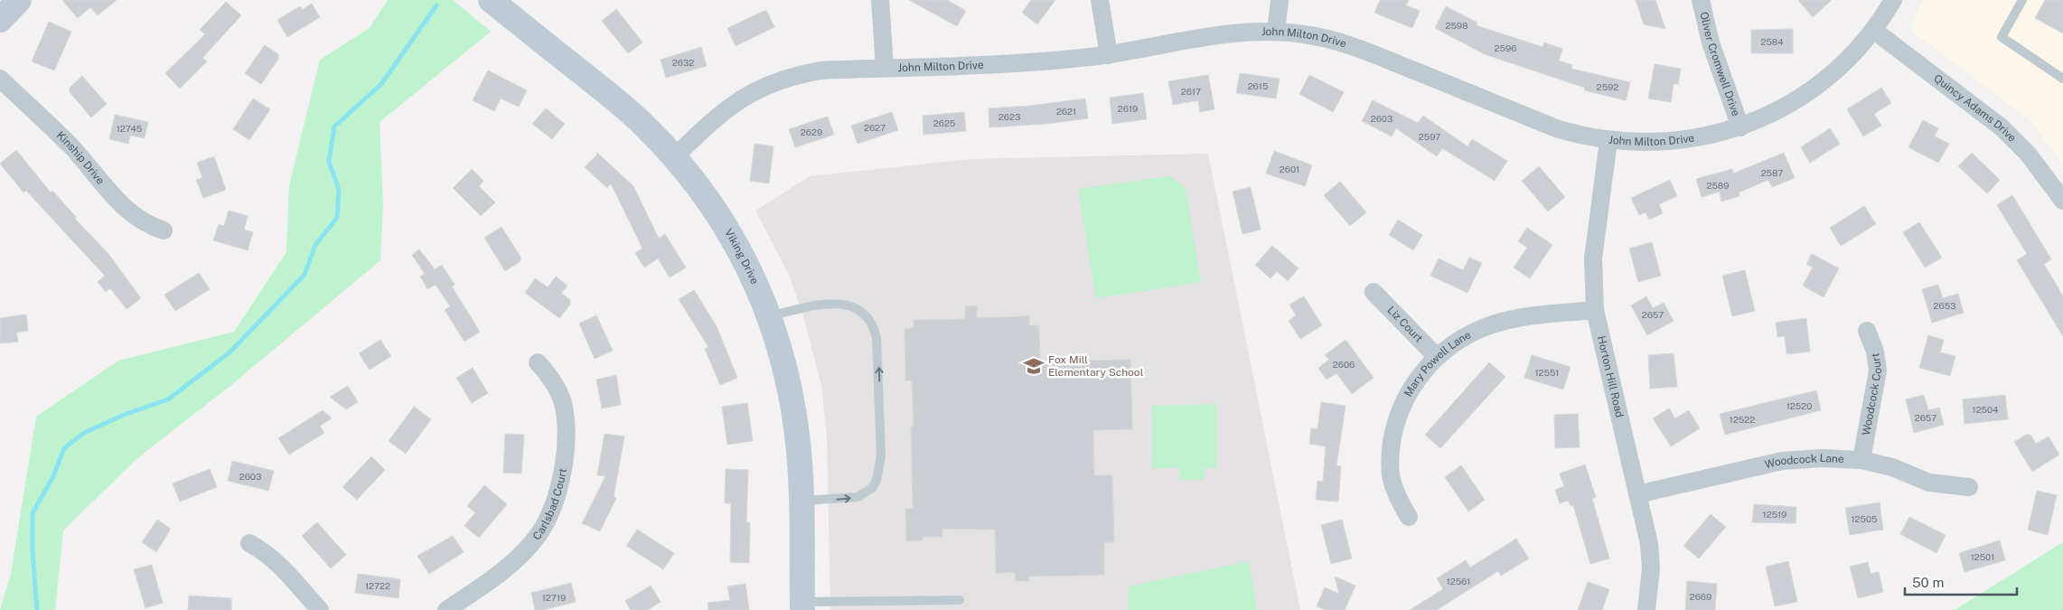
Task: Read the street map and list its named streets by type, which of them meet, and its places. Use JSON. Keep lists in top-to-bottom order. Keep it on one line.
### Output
{"streets":{"street":["John Milton Drive","Oliver Cromwell Drive","Quincy Adams Drive","Kinship Drive","Viking Drive","Liz Court","Mary Powell Lane","Horton Hill Road","Woodcock Court","Woodcock Lane","Carlsbad Court"]},"crossings":[["John Milton Drive","Oliver Cromwell Drive"],["John Milton Drive","Quincy Adams Drive"],["John Milton Drive","Viking Drive"],["John Milton Drive","Horton Hill Road"],["Liz Court","Mary Powell Lane"],["Mary Powell Lane","Horton Hill Road"],["Horton Hill Road","Woodcock Lane"],["Woodcock Court","Woodcock Lane"]],"places":{"school or university":["Fox Mill Elementary School"]},"house_numbers":["2598","2584","2596","2632","2615","2592","2617","2619","2621","2623","2603","2625","2627","12745","2629","2597","2601","2587","2589","2653","2657","2606","12551","12520","12504","2657","12522","2603","12519","12505","12501","12561","12722","2669","12719"],"scale_bar":"50 m"}
